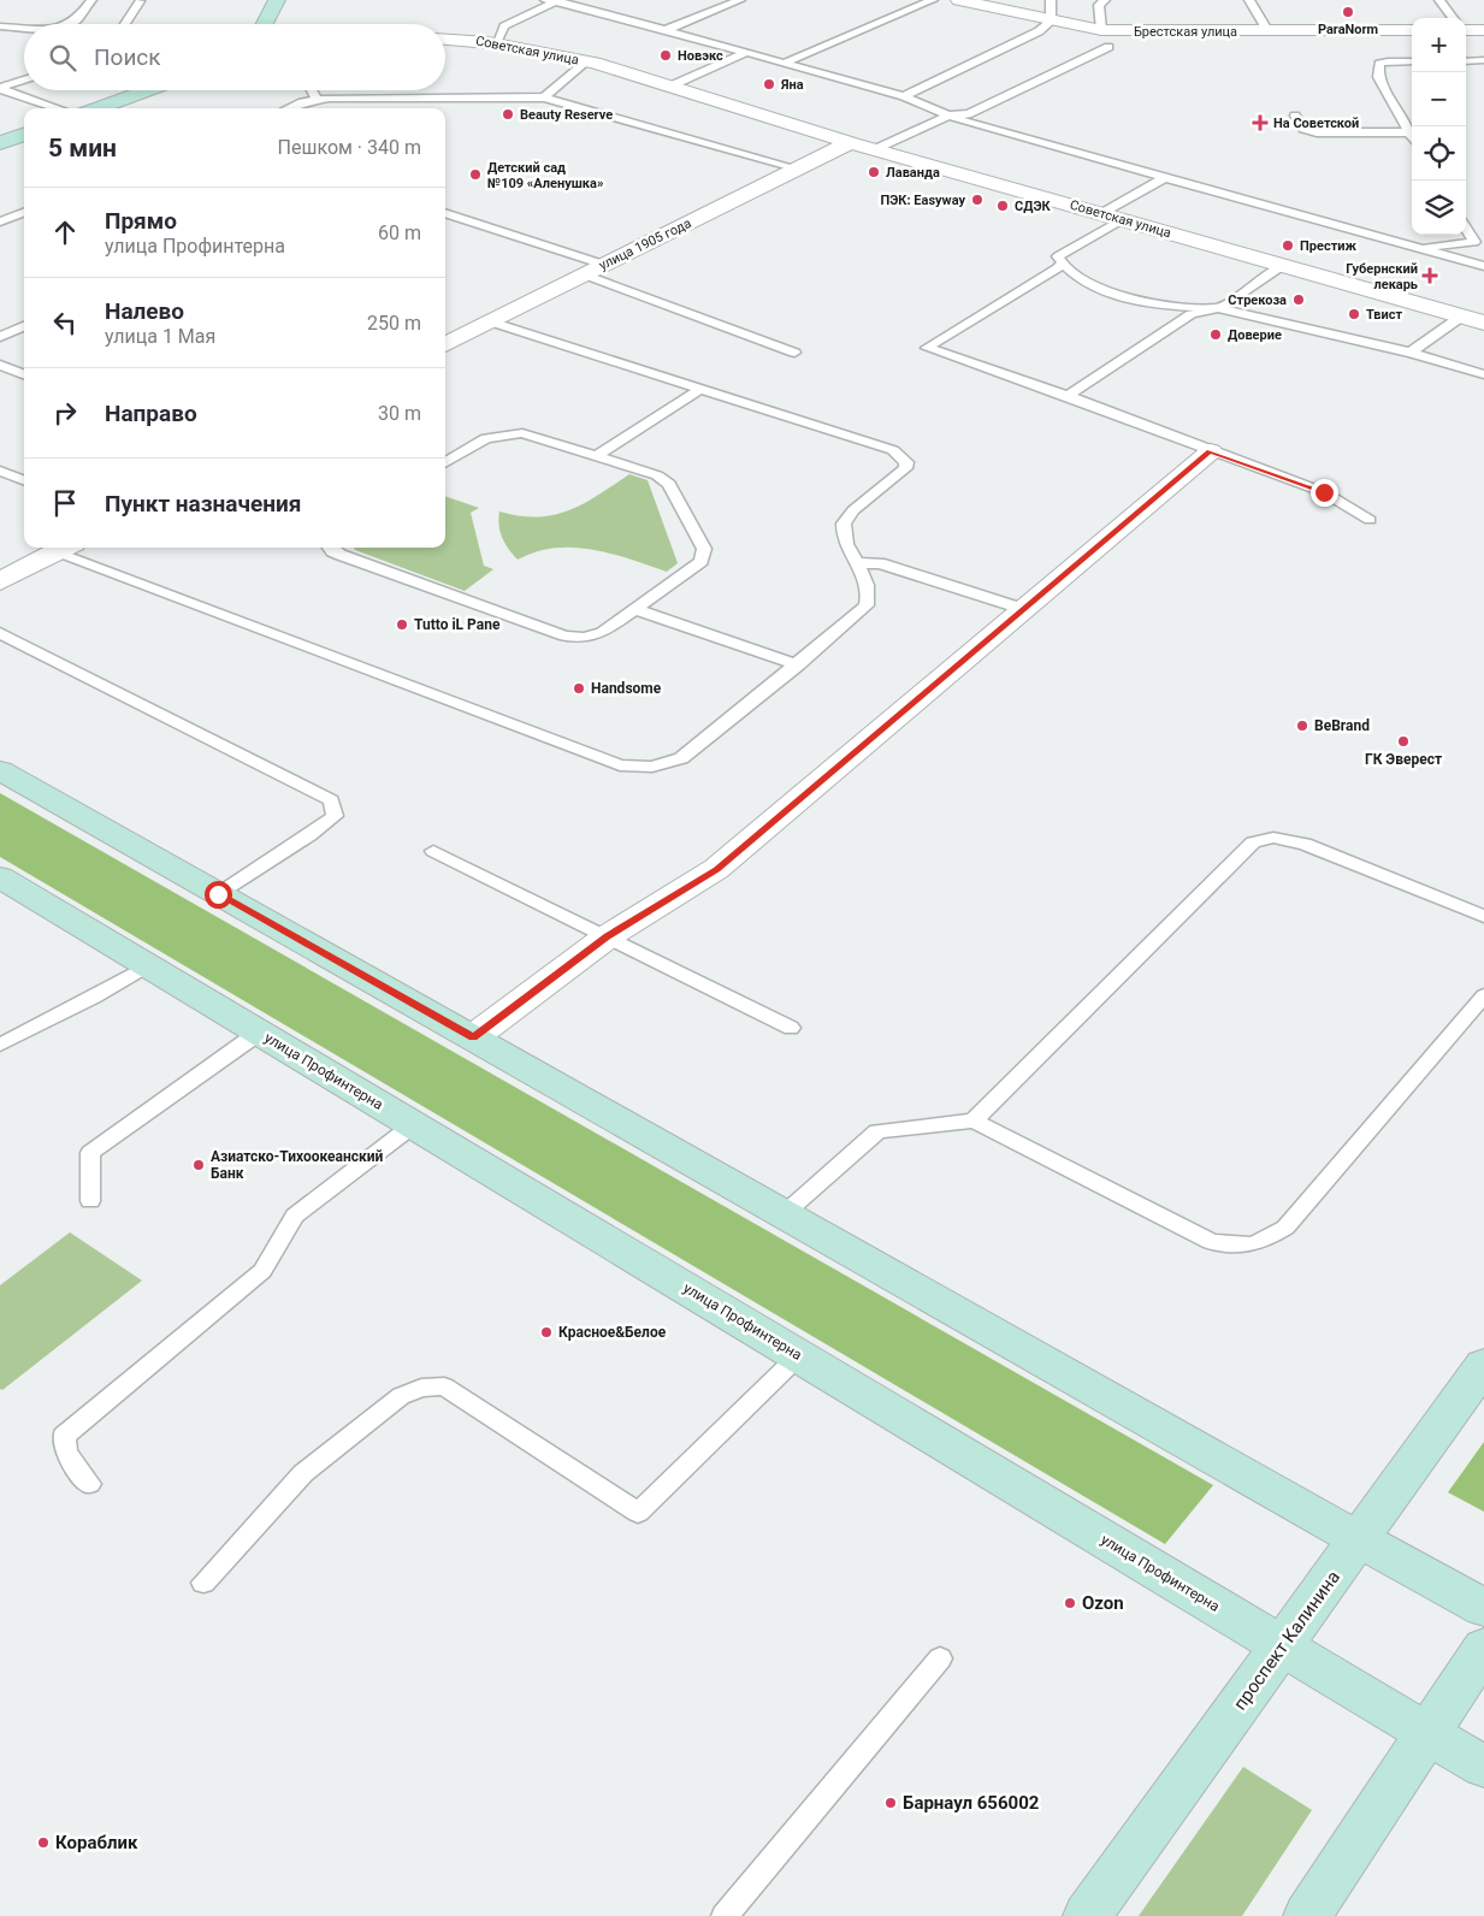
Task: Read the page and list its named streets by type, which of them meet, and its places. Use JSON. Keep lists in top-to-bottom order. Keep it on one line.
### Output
{"streets":{"street":["Брестская улица","Советская улица","улица 1905 года","улица Профинтерна","проспект Калинина"]},"crossings":[["Советская улица","улица 1905 года"],["улица Профинтерна","проспект Калинина"]],"places":{"other":["ParaNorm","Новэкс","Яна","Beauty Reserve","Лаванда","Детский сад №109 «Аленушка»","ПЭК: Easyway","СДЭК","Престиж","Стрекоза","Твист","Доверие","Tutto iL Pane","Handsome","BeBrand","ГК Эверест","Азиатско-Тихоокеанский Банк","Красное&Белое","Ozon","Барнаул 656002","Кораблик"],"health":["На Советской","Губернский лекарь"]},"page":{"map_buttons":["+","−"],"search":"Поиск","heading":["5 мин","Пешком · 340 m"],"list":[["Прямо","улица Профинтерна","60 m"],["Налево","улица 1 Мая","250 m"],["Направо","30 m"],"Пункт назначения"]}}
